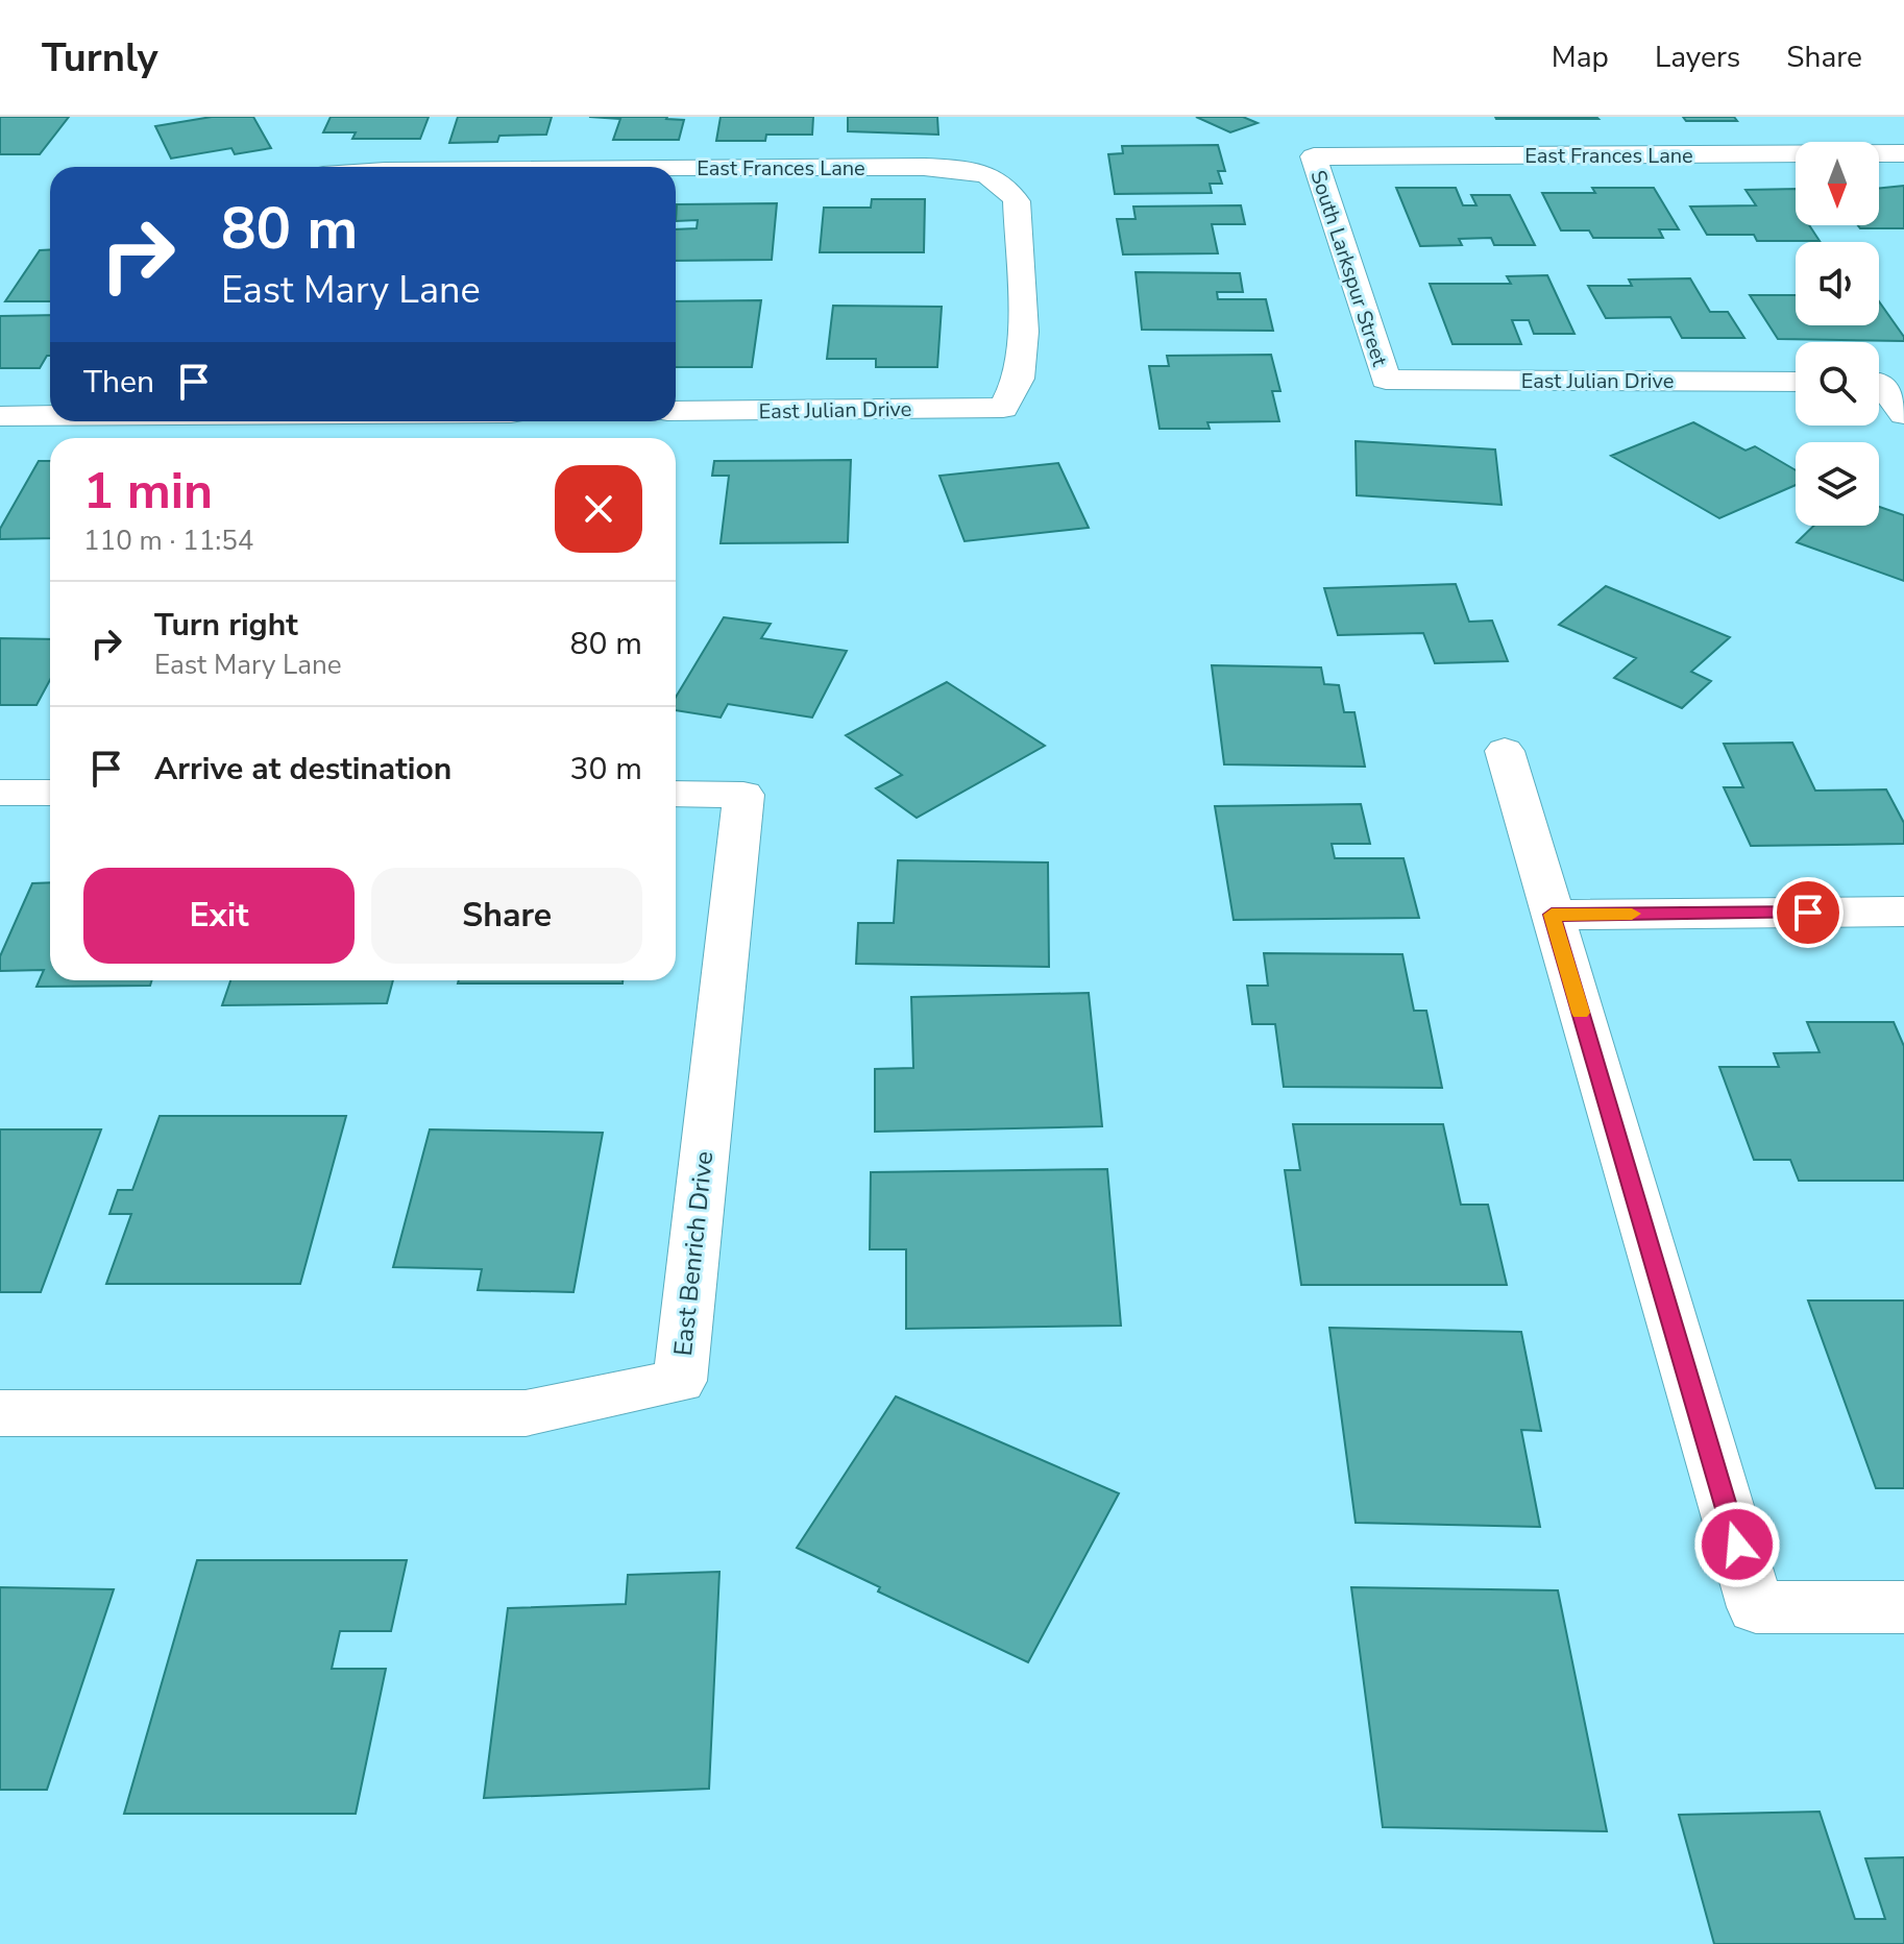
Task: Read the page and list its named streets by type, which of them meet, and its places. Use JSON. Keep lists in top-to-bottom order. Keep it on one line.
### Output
{"streets":{"street":["East Frances Lane","South Larkspur Street","East Julian Drive","East Benrich Drive"]},"crossings":[["East Frances Lane","South Larkspur Street"],["East Frances Lane","East Julian Drive"],["South Larkspur Street","East Julian Drive"]],"north":"bottom","page":{"header":"Turnly","nav":["Map","Layers","Share"],"turn":["80 m","East Mary Lane"],"then":"Then","heading":["1 min","110 m · 11:54"],"list":[{"name":"Turn right","note":"East Mary Lane","value":"80 m"},{"name":"Arrive at destination","value":"30 m"}],"buttons":["Exit","Share"]}}
